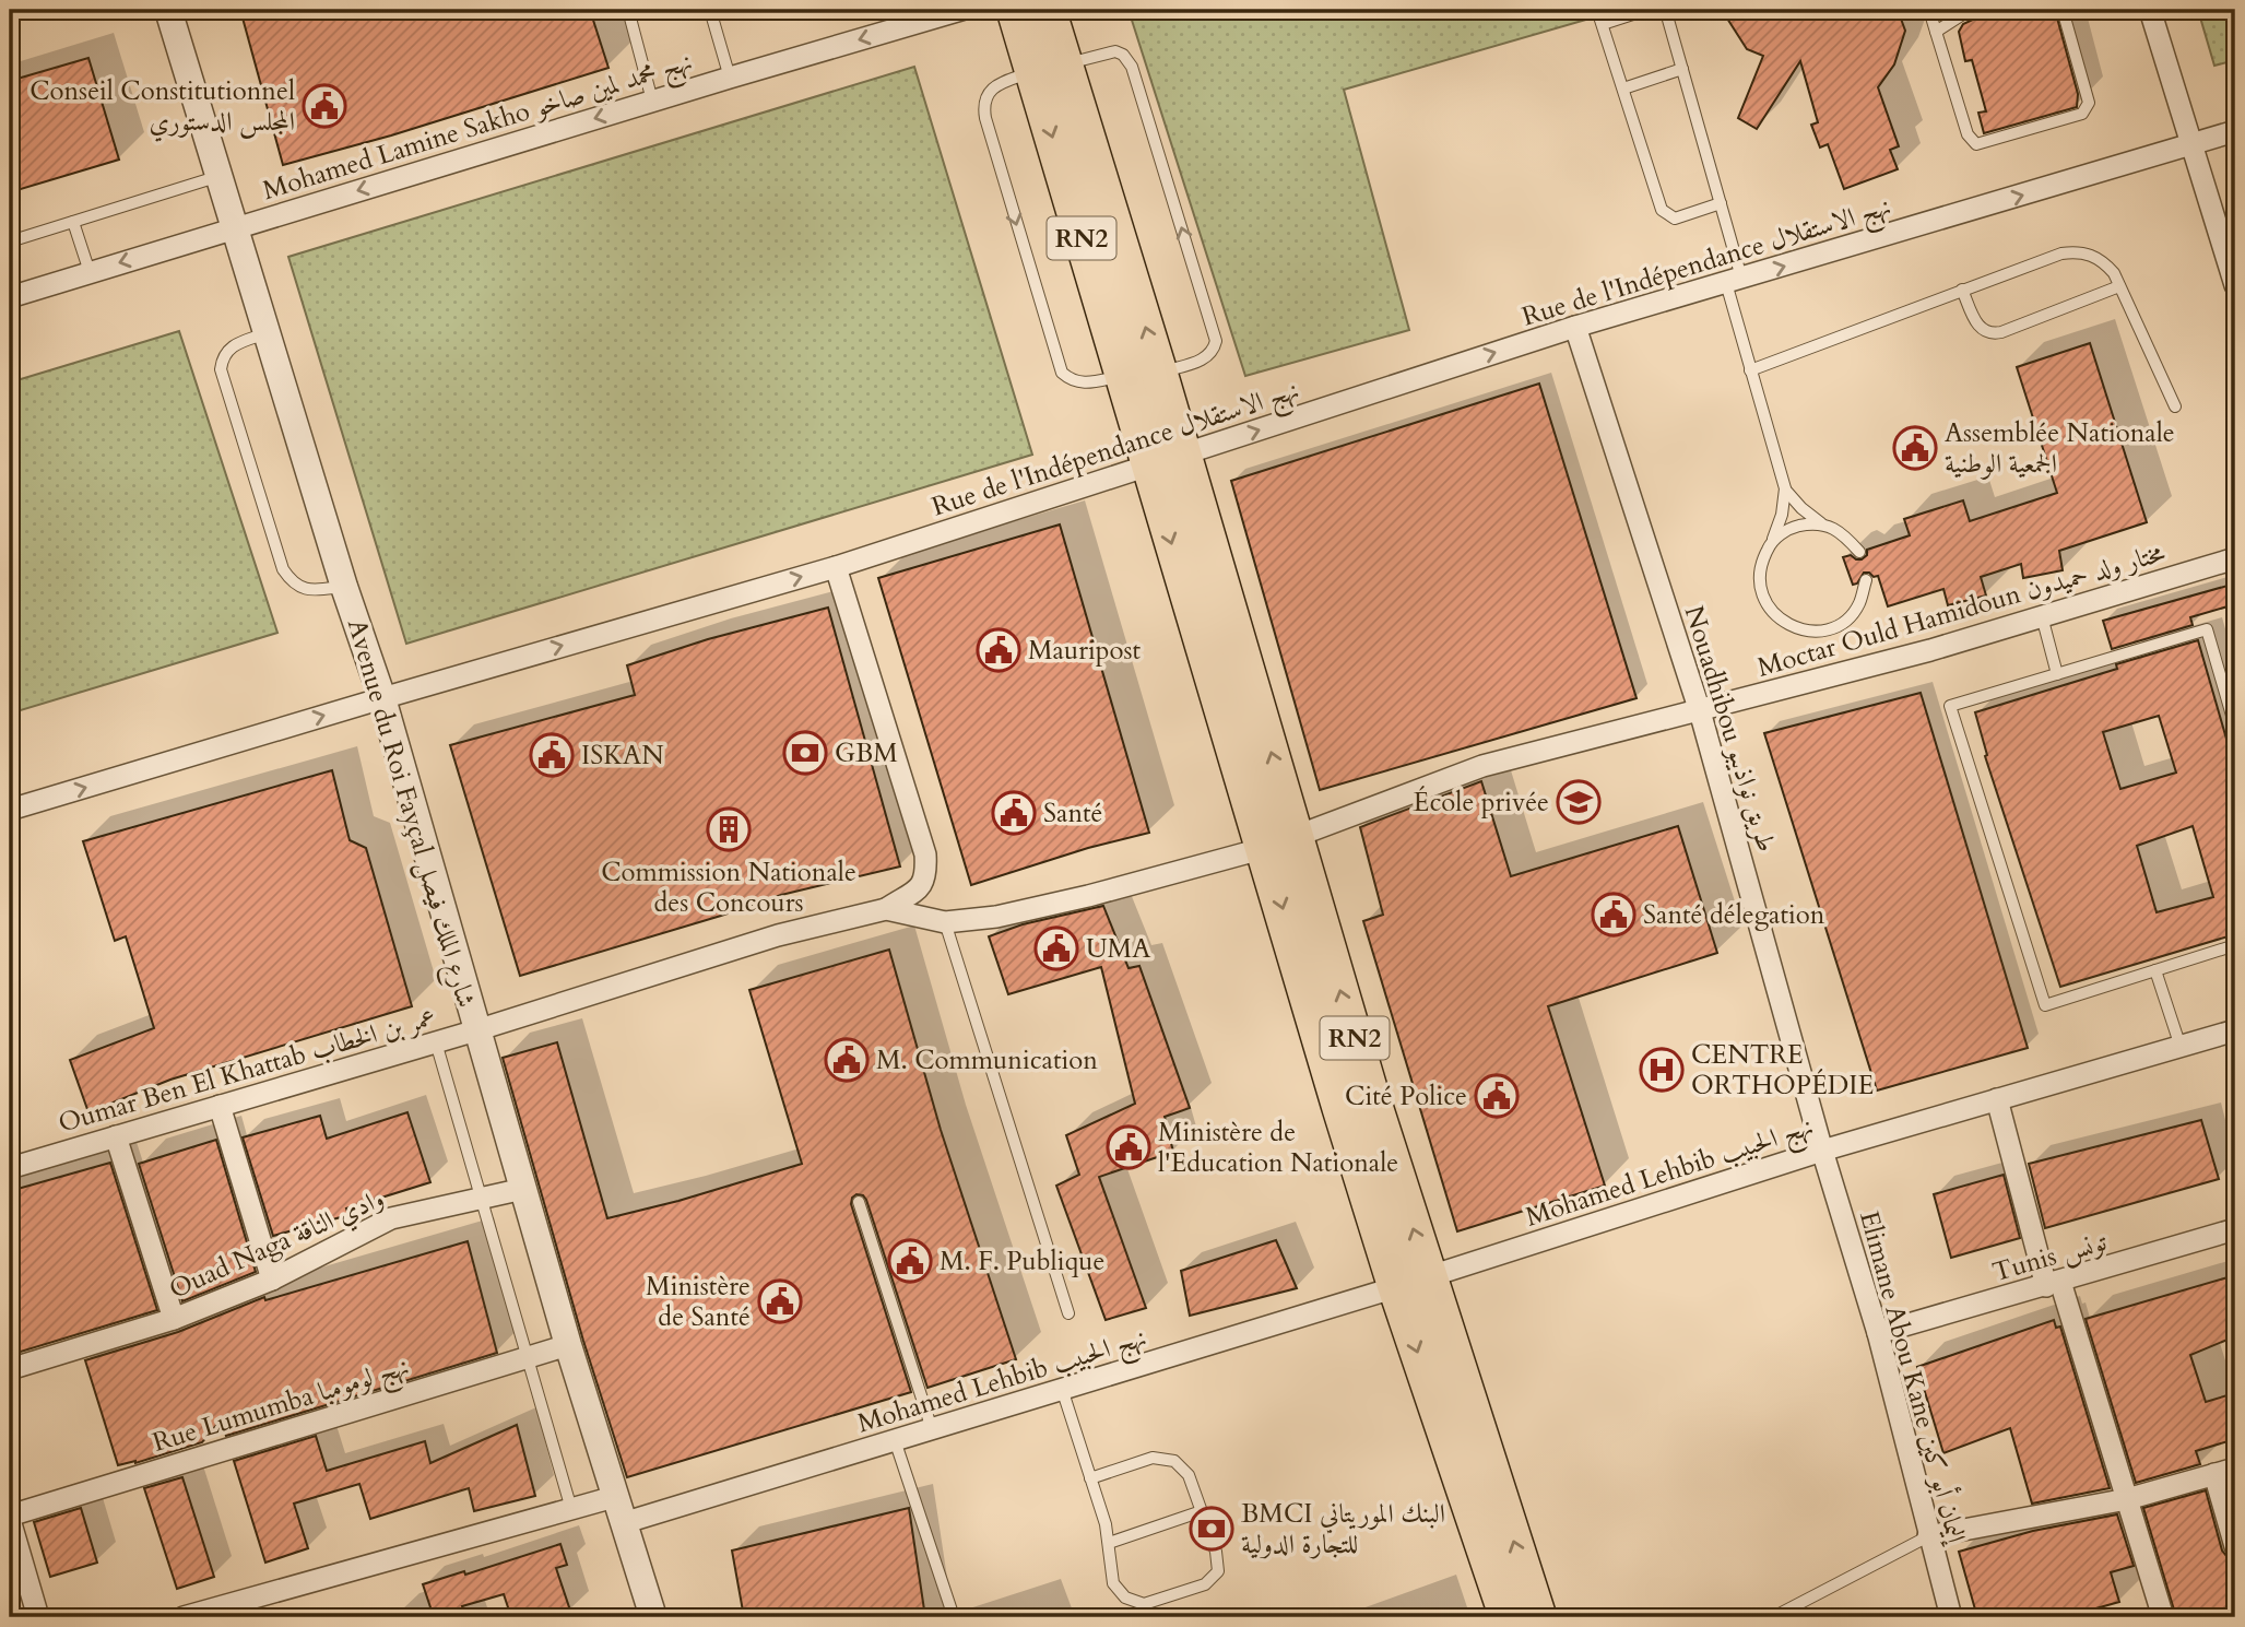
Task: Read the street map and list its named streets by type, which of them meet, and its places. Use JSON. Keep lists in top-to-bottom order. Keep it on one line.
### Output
{"streets":{"highway":["RN2"],"street":["Mohamed Lamine Sakho نهج محمد لمين صاخو","Rue de l'Indépendance نهج الاستقلال","Moctar Ould Hamidoun مختار ولد حميدون","Nouadhibou طريق نواذيبو","Avenue du Roi Fayçal شارع الملك فيصل","Oumar Ben El Khattab عمر بن الخطاب","Mohamed Lehbib نهج الحبيب","Ouad Naga وادي الناقة","Tunis تونس","Elimane Abou Kane إليمان أبو كين","Rue Lumumba نهج لومومبا"]},"crossings":[["Mohamed Lamine Sakho نهج محمد لمين صاخو","Avenue du Roi Fayçal شارع الملك فيصل"],["RN2","Rue de l'Indépendance نهج الاستقلال"],["RN2","Moctar Ould Hamidoun مختار ولد حميدون"],["RN2","Oumar Ben El Khattab عمر بن الخطاب"],["RN2","Mohamed Lehbib نهج الحبيب"],["Rue de l'Indépendance نهج الاستقلال","Nouadhibou طريق نواذيبو"],["Rue de l'Indépendance نهج الاستقلال","Avenue du Roi Fayçal شارع الملك فيصل"],["Moctar Ould Hamidoun مختار ولد حميدون","Nouadhibou طريق نواذيبو"],["Moctar Ould Hamidoun مختار ولد حميدون","Oumar Ben El Khattab عمر بن الخطاب"],["Nouadhibou طريق نواذيبو","Mohamed Lehbib نهج الحبيب"],["Nouadhibou طريق نواذيبو","Elimane Abou Kane إليمان أبو كين"],["Avenue du Roi Fayçal شارع الملك فيصل","Oumar Ben El Khattab عمر بن الخطاب"],["Avenue du Roi Fayçal شارع الملك فيصل","Mohamed Lehbib نهج الحبيب"],["Avenue du Roi Fayçal شارع الملك فيصل","Ouad Naga وادي الناقة"],["Avenue du Roi Fayçal شارع الملك فيصل","Rue Lumumba نهج لومومبا"],["Mohamed Lehbib نهج الحبيب","Elimane Abou Kane إليمان أبو كين"],["Tunis تونس","Elimane Abou Kane إليمان أبو كين"]],"one_way":["Mohamed Lamine Sakho نهج محمد لمين صاخو","Rue de l'Indépendance نهج الاستقلال"],"places":{"public building":["Conseil Constitutionnel المجلس الدستوري","Assemblée Nationale الجمعية الوطنية","Mauripost","ISKAN","Santé","Santé délegation","UMA","M. Communication","Cité Police","Ministère de l'Education Nationale","M. F. Publique","Ministère de Santé"],"bank":["GBM","BMCI البنك الموريتاني للتجارة الدولية"],"school or university":["École privée"],"building":["Commission Nationale des Concours"],"hospital":["CENTRE ORTHOPÉDIE"]}}
